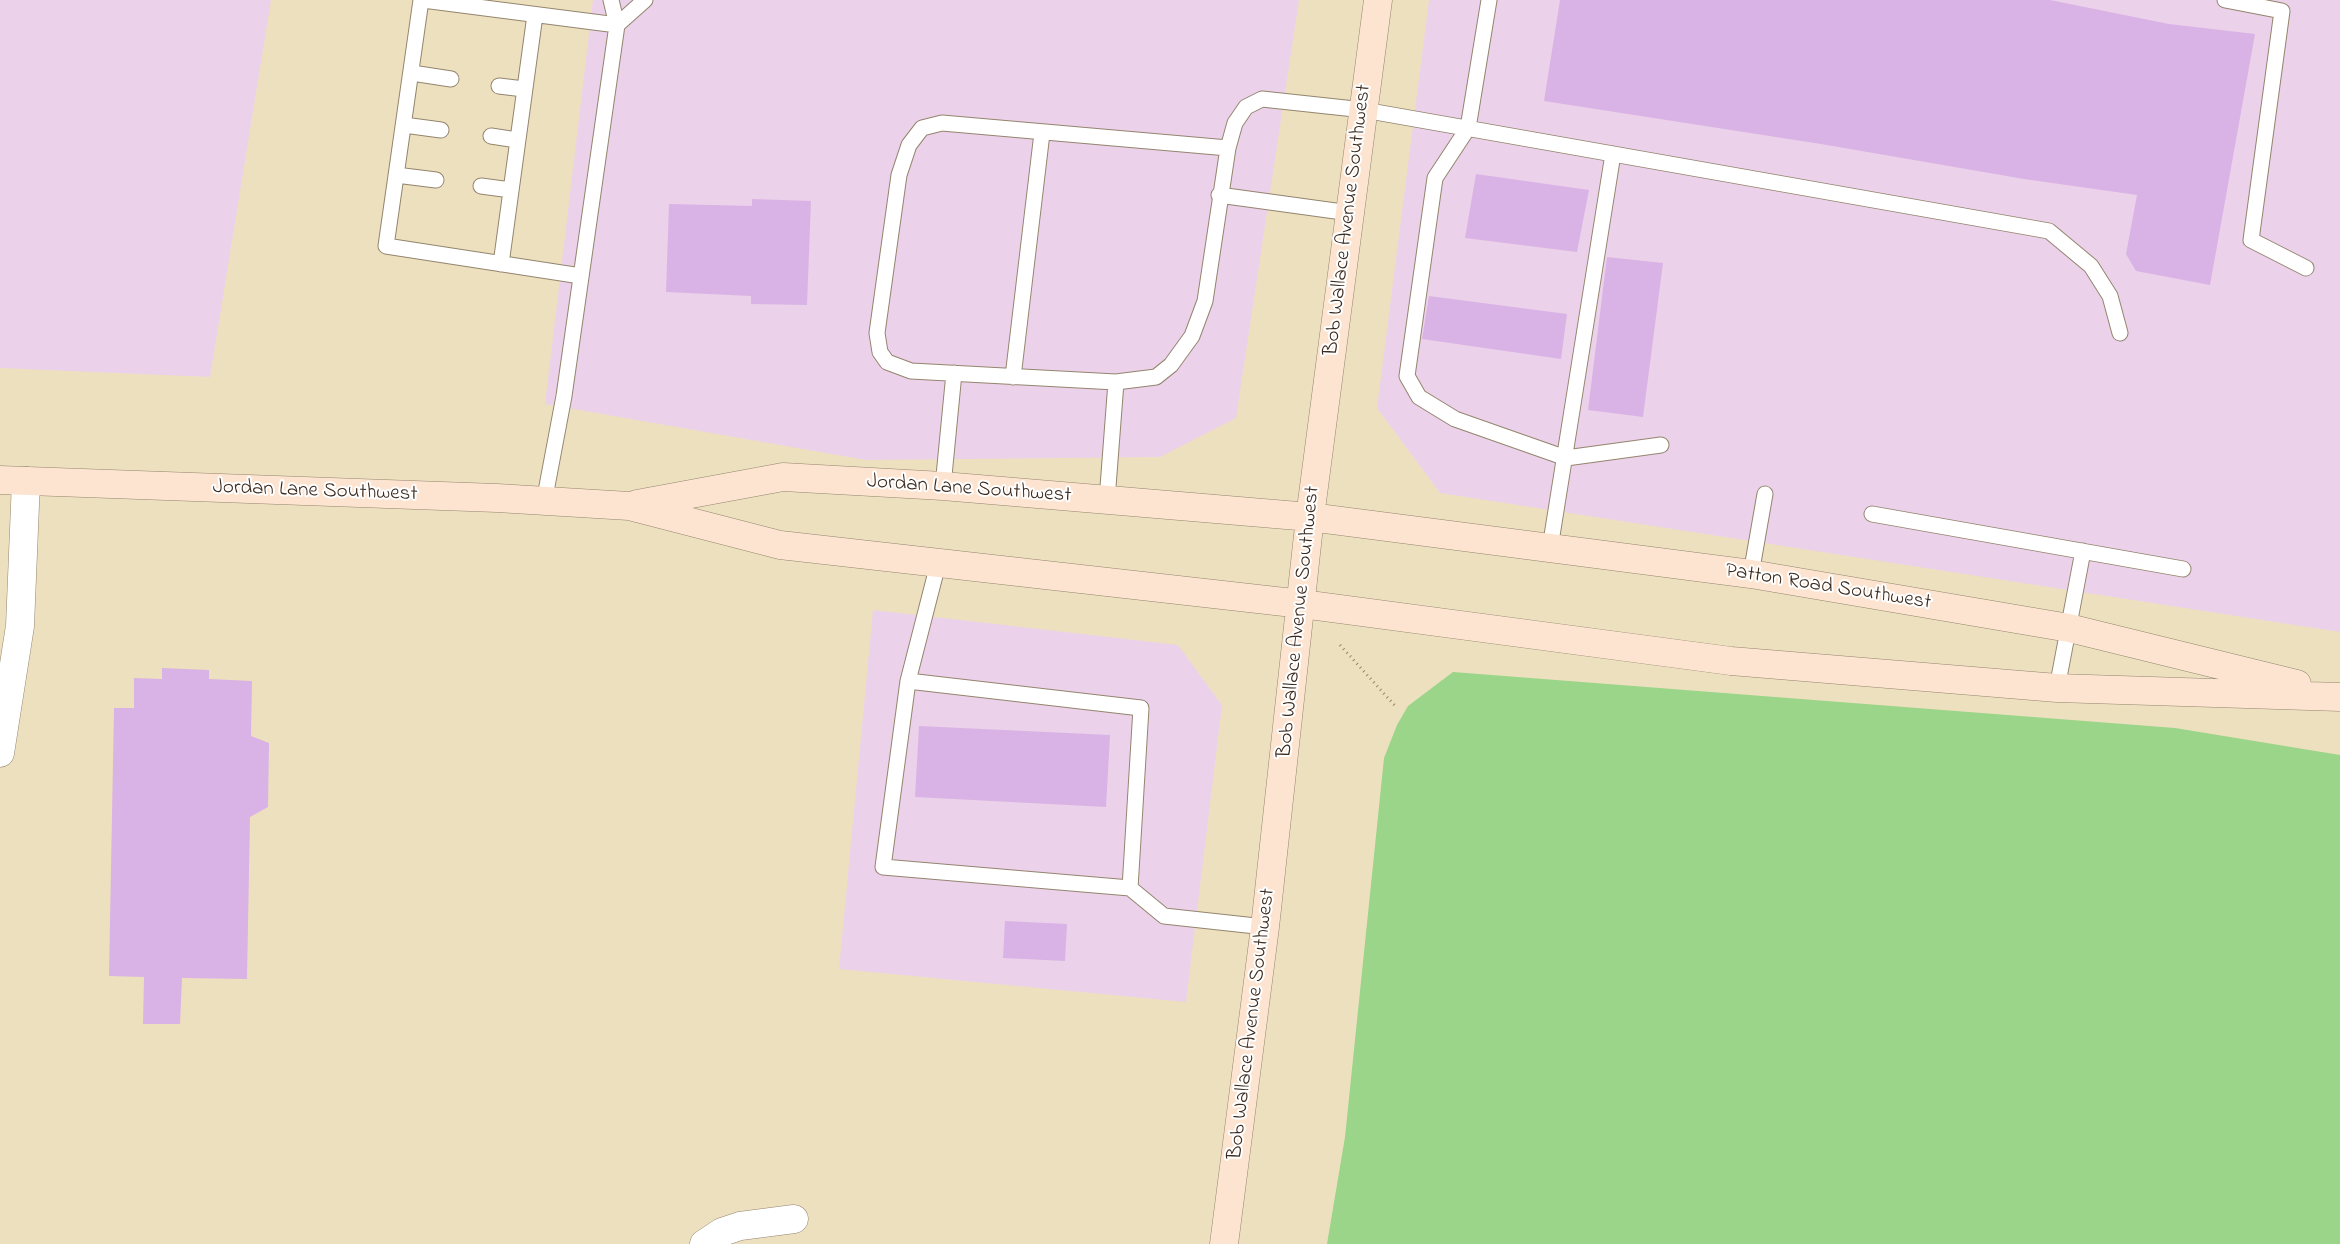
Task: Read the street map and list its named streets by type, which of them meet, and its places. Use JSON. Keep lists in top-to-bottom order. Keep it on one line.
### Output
{"streets":{"main road":["Bob Wallace Avenue Southwest","Jordan Lane Southwest","Patton Road Southwest"]},"crossings":[["Bob Wallace Avenue Southwest","Jordan Lane Southwest"],["Bob Wallace Avenue Southwest","Patton Road Southwest"],["Jordan Lane Southwest","Patton Road Southwest"]]}
